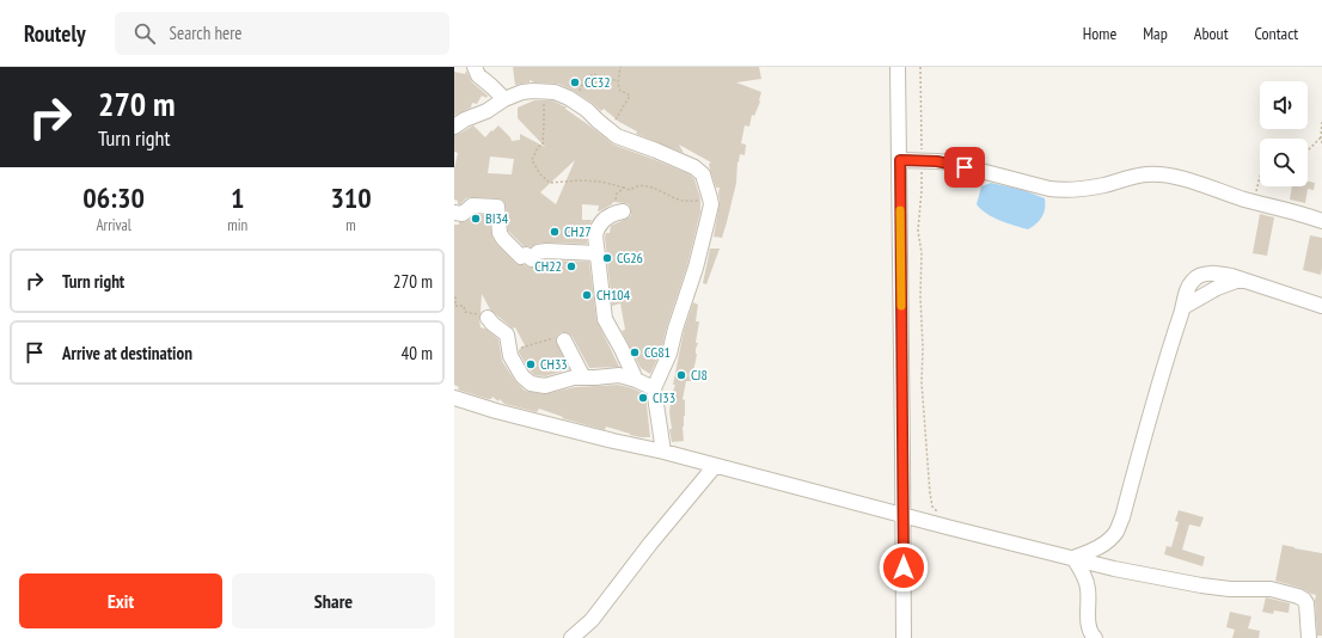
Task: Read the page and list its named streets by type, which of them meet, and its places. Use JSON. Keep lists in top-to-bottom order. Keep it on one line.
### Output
{"places":["CC32","BI34","CH27","CG26","CH22","CH104","CG81","CH33","CJ8","CI33"],"page":{"header":"Routely","search":"Search here","nav":["Home","Map","About","Contact"],"turn":["270 m","Turn right"],"eta":["06:30","Arrival","1","min","310","m"],"list":[{"name":"Turn right","value":"270 m"},{"name":"Arrive at destination","value":"40 m"}],"buttons":["Exit","Share"]}}
